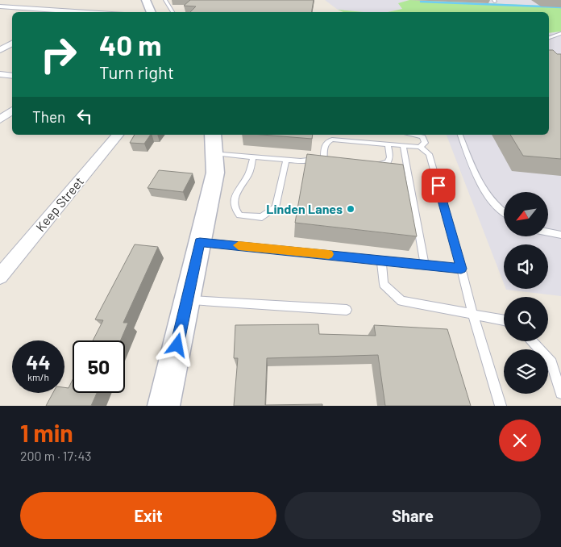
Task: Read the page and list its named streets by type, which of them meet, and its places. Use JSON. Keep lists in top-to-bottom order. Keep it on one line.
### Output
{"streets":{"street":["Keep Street"]},"places":["Linden Lanes"],"north":"bottom left","page":{"turn":["40 m","Turn right"],"then":"Then","speed":"44 km/h","limit":"50","heading":["1 min","200 m · 17:43"],"buttons":["Exit","Share"]}}
